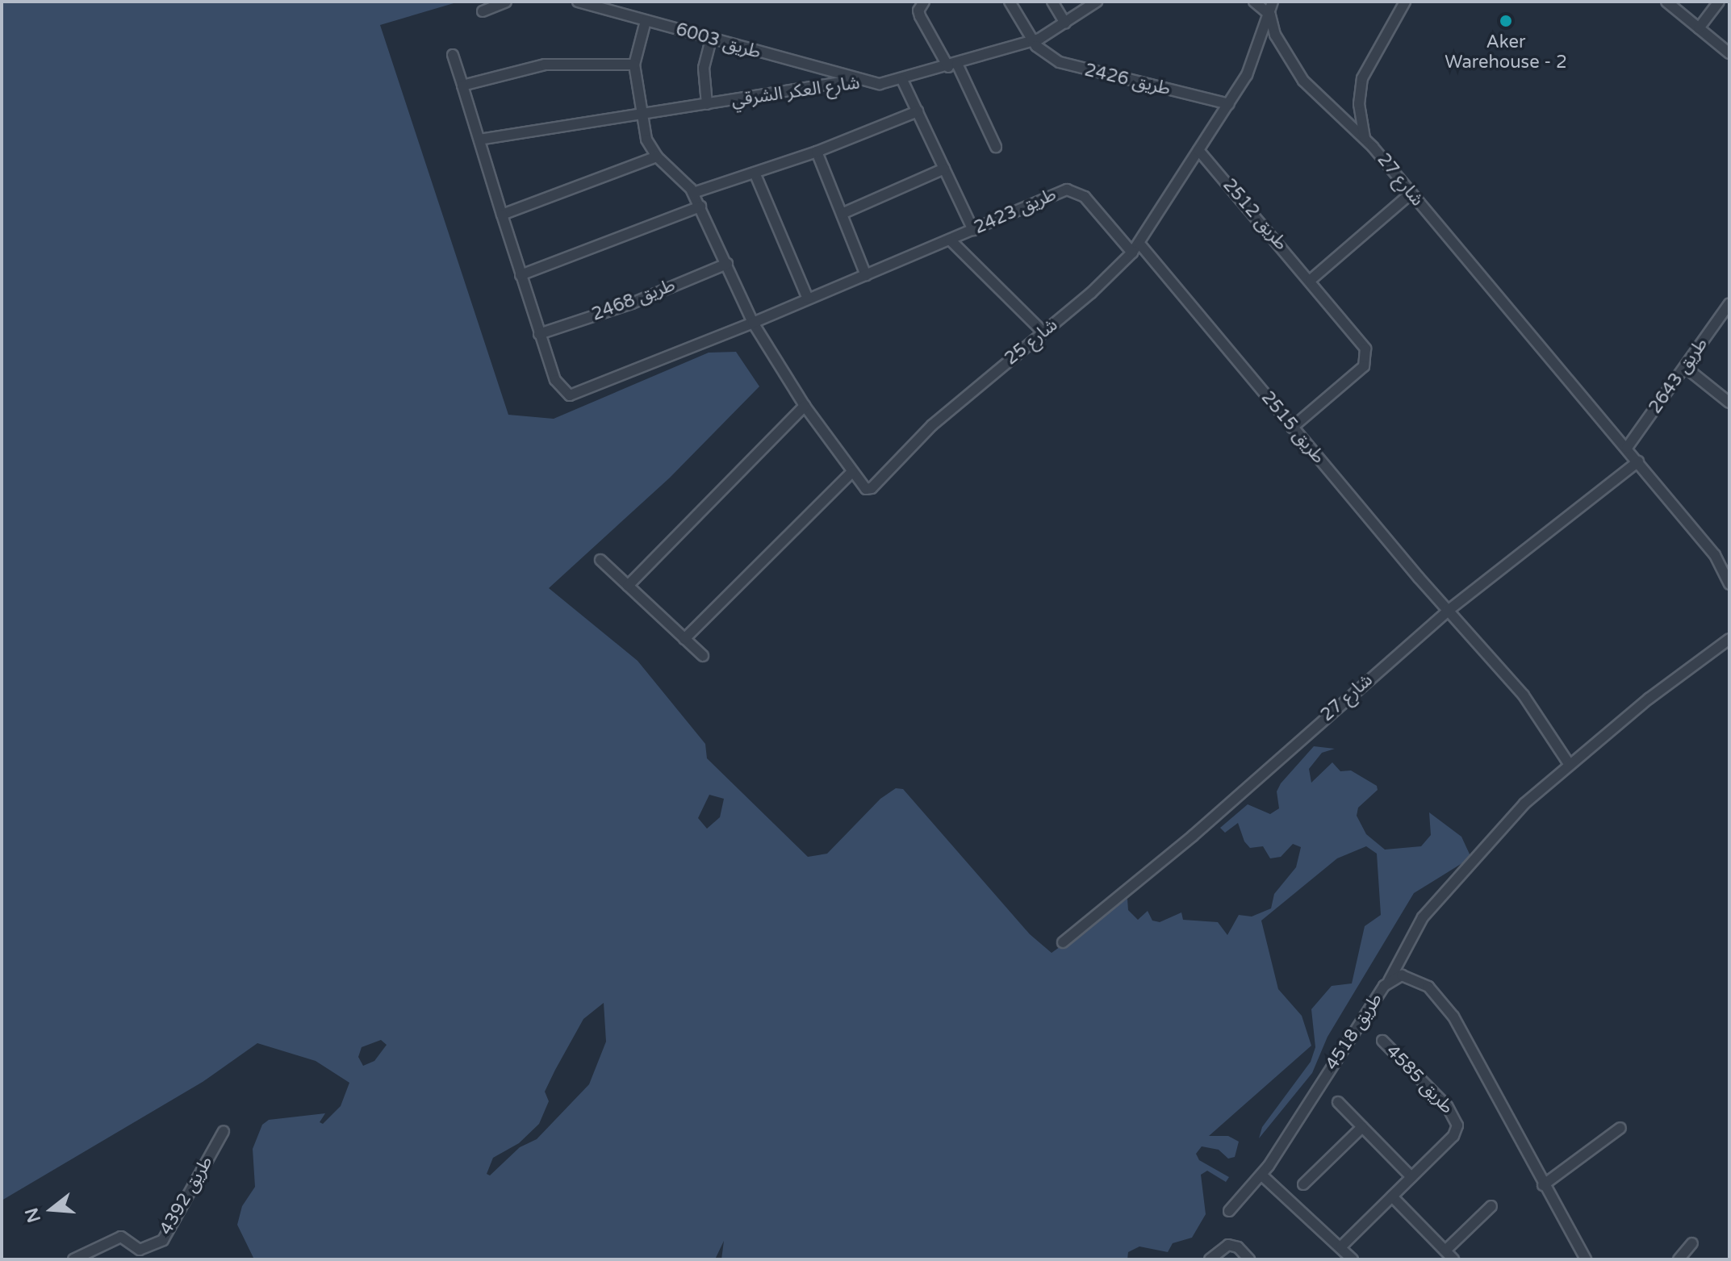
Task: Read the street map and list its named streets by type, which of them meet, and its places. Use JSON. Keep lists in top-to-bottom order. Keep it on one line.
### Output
{"streets":{"street":["طريق 6003","طريق 2426","شارع العكر الشرقي","شارع 27","طريق 2423","طريق 2512","طريق 2468","شارع 25","طريق 2643","طريق 2515","طريق 4518","طريق 4585","طريق 4392"]},"crossings":[["طريق 6003","شارع العكر الشرقي"],["طريق 2426","شارع العكر الشرقي"],["طريق 2426","شارع 25"],["شارع 27","شارع 25"],["شارع 27","طريق 2643"],["شارع 27","طريق 2515"],["طريق 2423","طريق 2468"],["طريق 2423","شارع 25"],["طريق 2512","شارع 25"],["طريق 2512","طريق 2515"],["طريق 2468","شارع 25"],["شارع 25","طريق 2515"]],"places":["Aker Warehouse - 2"],"north":"left"}
